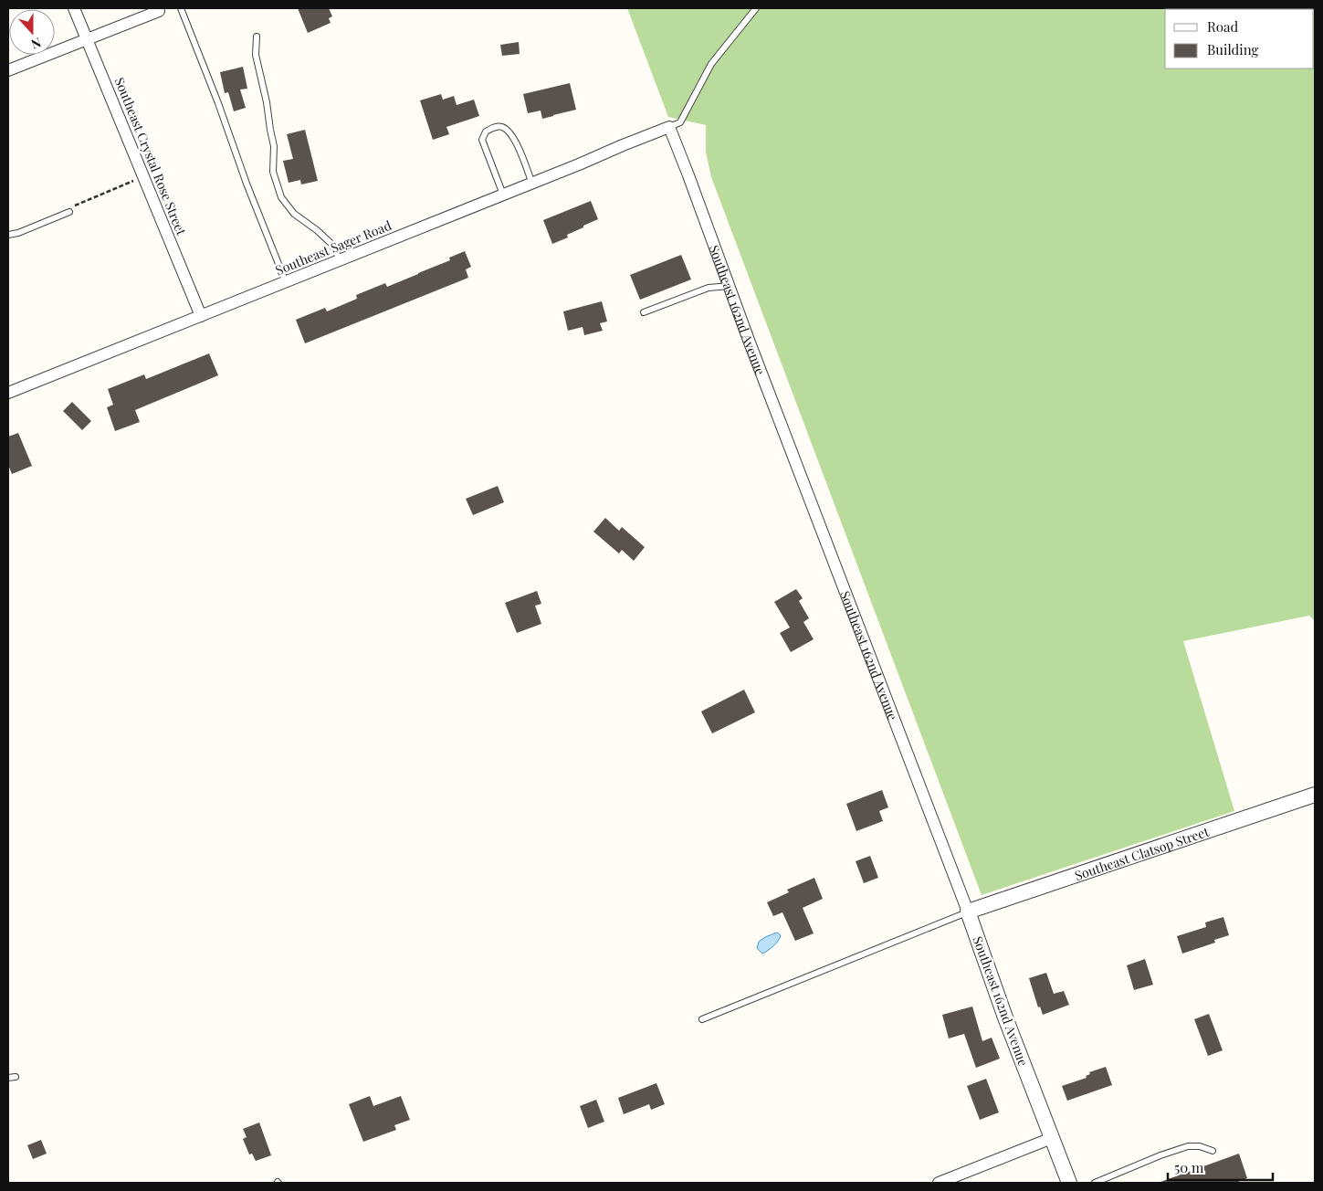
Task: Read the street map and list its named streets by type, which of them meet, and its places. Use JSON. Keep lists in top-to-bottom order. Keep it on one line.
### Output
{"streets":{"street":["Southeast Crystal Rose Street","Southeast Sager Road","Southeast 162nd Avenue","Southeast Clatsop Street"]},"crossings":[["Southeast Crystal Rose Street","Southeast Sager Road"],["Southeast Sager Road","Southeast 162nd Avenue"],["Southeast 162nd Avenue","Southeast Clatsop Street"]],"legend":["Road","Building"],"scale_bar":"50 m","north":"bottom"}
